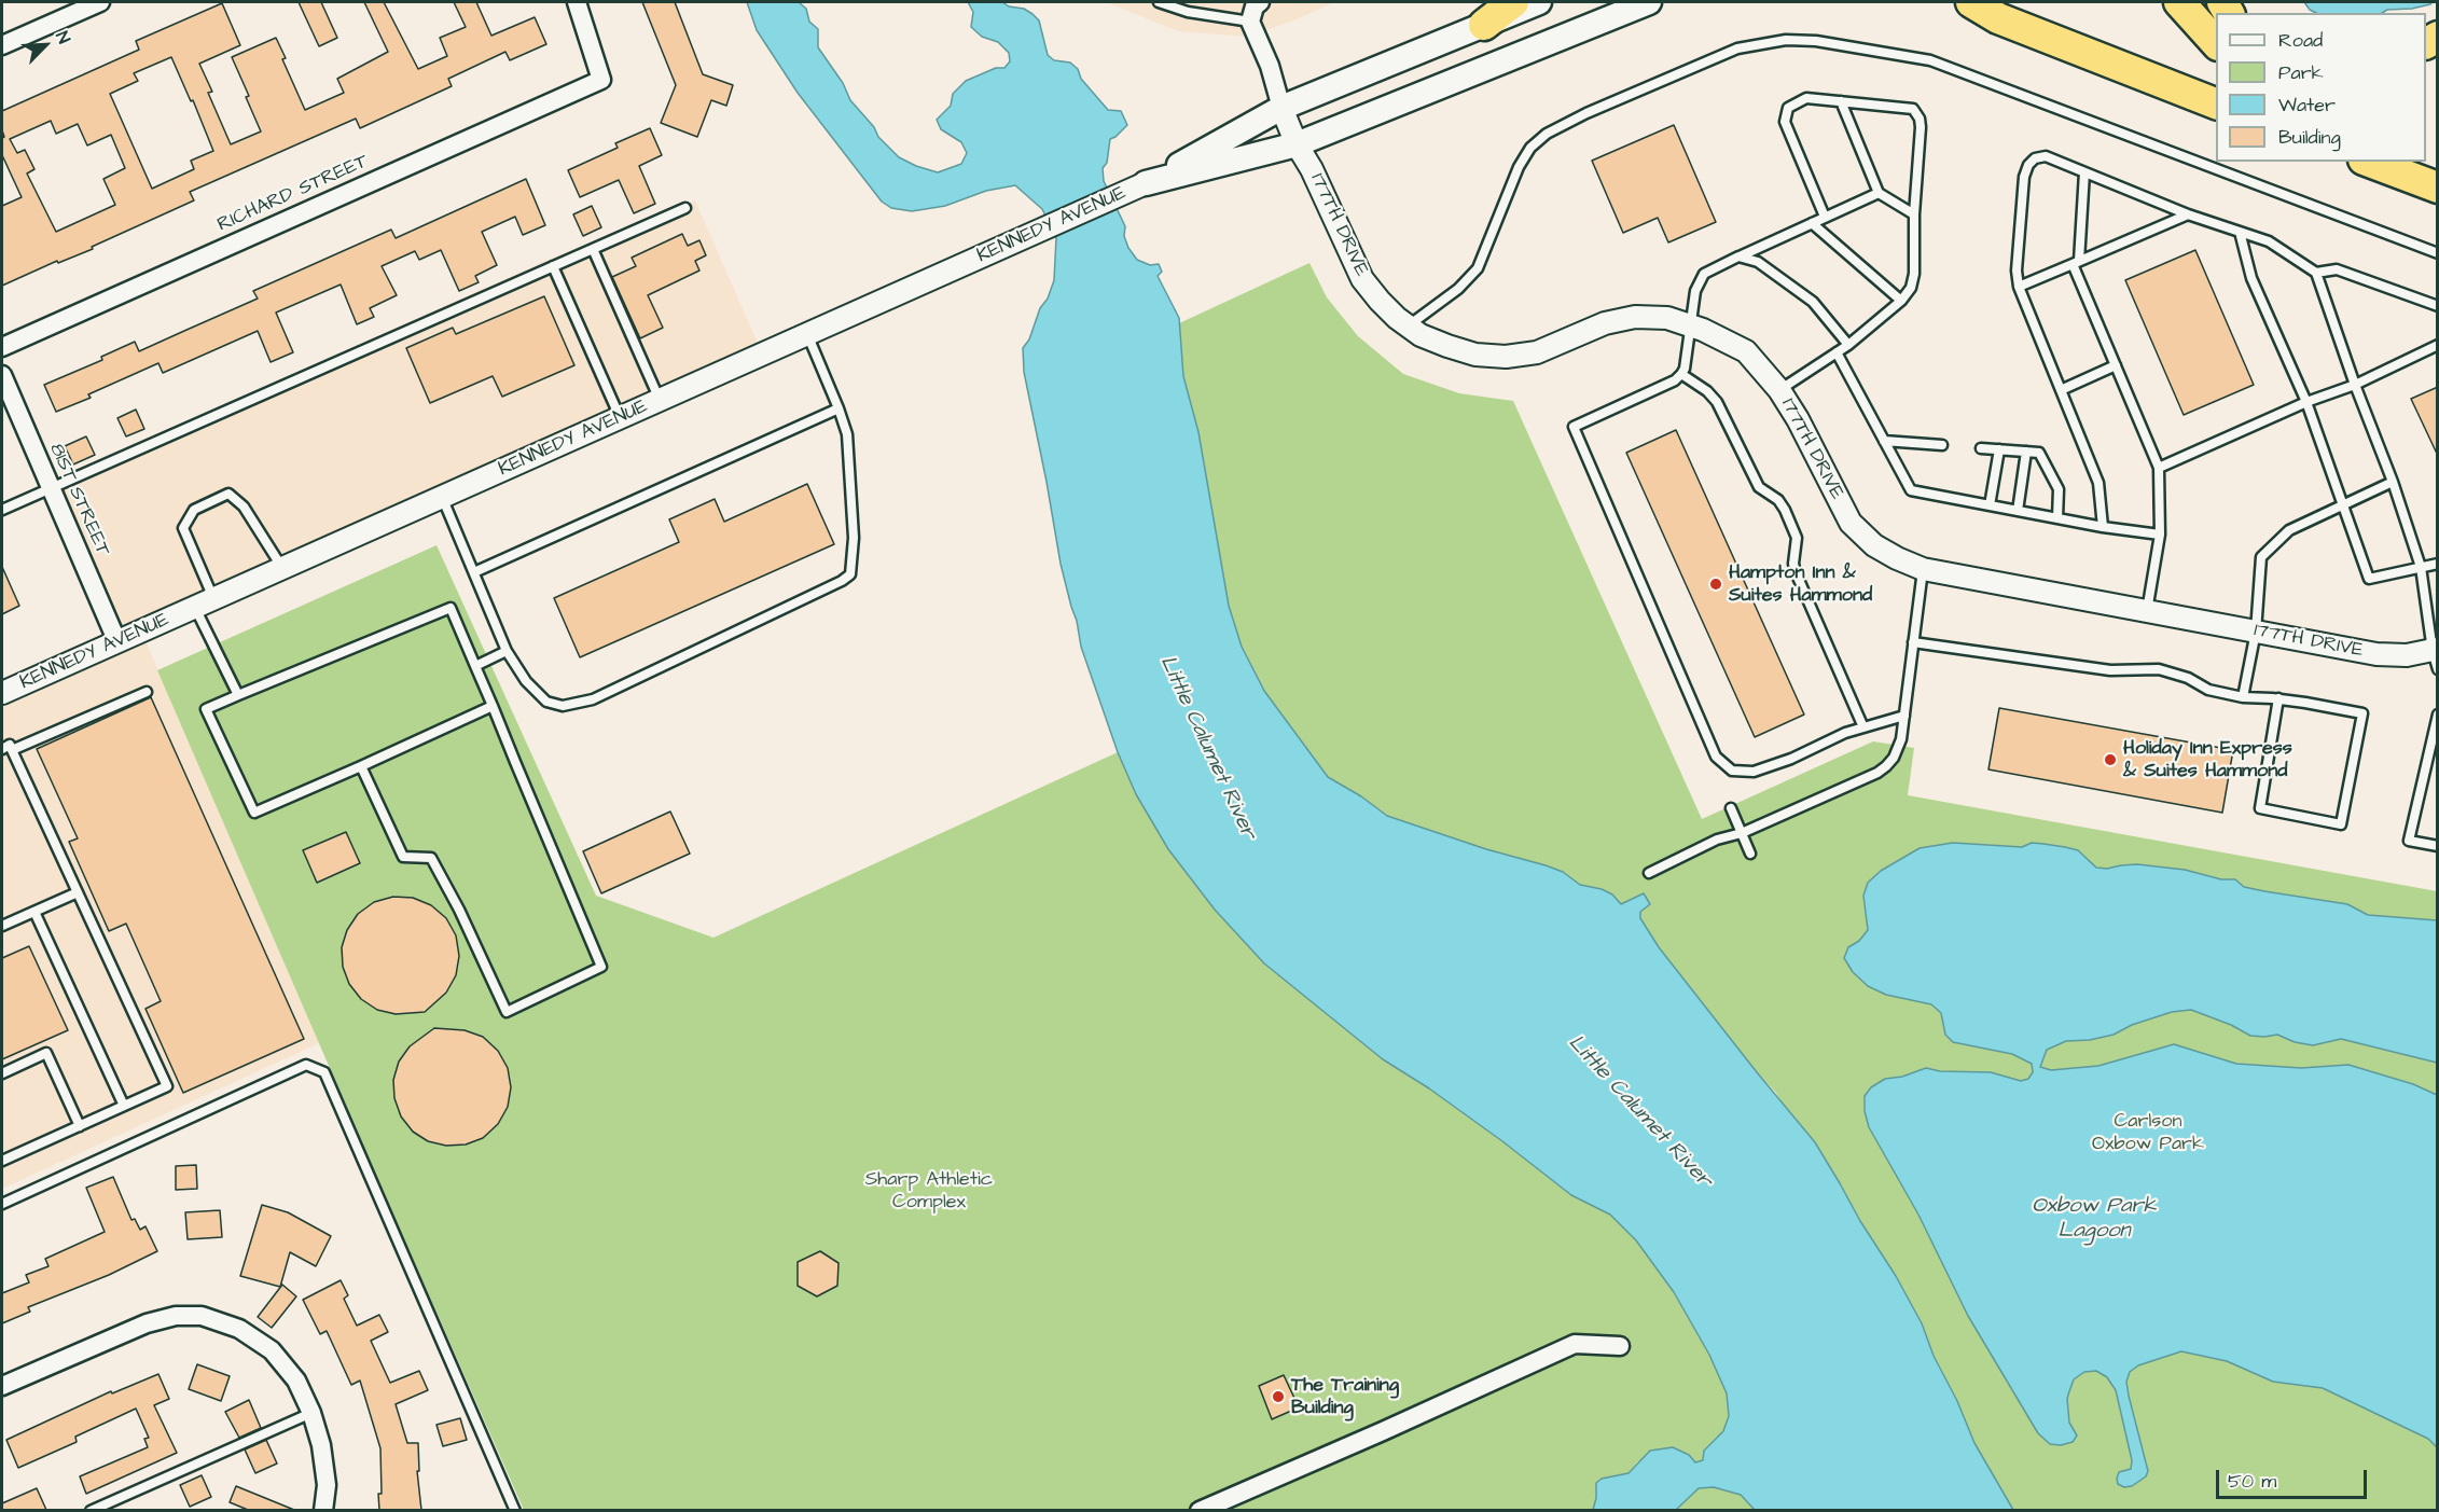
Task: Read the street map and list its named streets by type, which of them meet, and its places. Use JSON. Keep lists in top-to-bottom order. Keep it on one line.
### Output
{"streets":{"main road":["KENNEDY AVENUE"],"street":["RICHARD STREET","177TH DRIVE","81ST STREET"]},"crossings":[["KENNEDY AVENUE","177TH DRIVE"],["KENNEDY AVENUE","81ST STREET"]],"water":["Little Calumet River","Oxbow Park Lagoon"],"parks":["Carlson Oxbow Park","Sharp Athletic Complex"],"places":["Hampton Inn & Suites Hammond","Holiday Inn Express & Suites Hammond","The Training Building"],"legend":["Road","Park","Water","Building"],"scale_bar":"50 m","north":"top right"}
